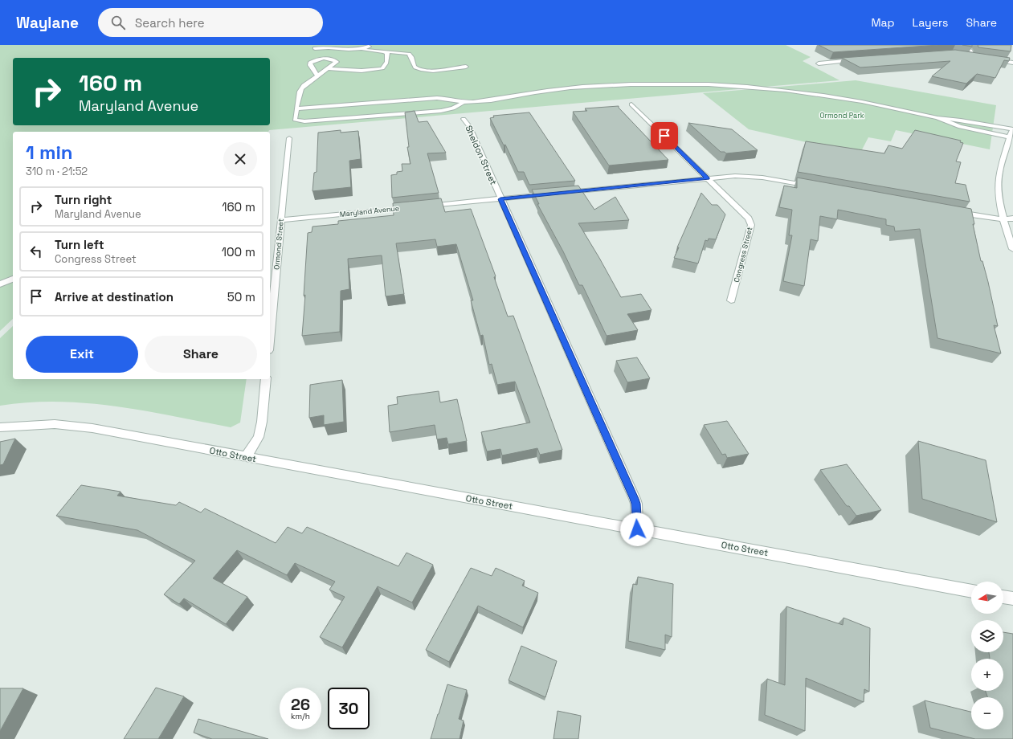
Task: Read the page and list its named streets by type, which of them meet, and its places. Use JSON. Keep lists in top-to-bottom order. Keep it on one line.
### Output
{"streets":{"street":["Sheldon Street","Maryland Avenue","Ormond Street","Congress Street","Otto Street"]},"crossings":[["Sheldon Street","Maryland Avenue"],["Sheldon Street","Otto Street"],["Maryland Avenue","Ormond Street"],["Maryland Avenue","Congress Street"]],"parks":["Ormond Park"],"north":"left","page":{"header":"Waylane","search":"Search here","nav":["Map","Layers","Share"],"turn":["160 m","Maryland Avenue"],"heading":["1 min","310 m · 21:52"],"list":[{"name":"Turn right","note":"Maryland Avenue","value":"160 m"},{"name":"Turn left","note":"Congress Street","value":"100 m"},{"name":"Arrive at destination","value":"50 m"}],"buttons":["Exit","Share"],"map_buttons":["+","−"],"speed":"26 km/h","limit":"30"}}
